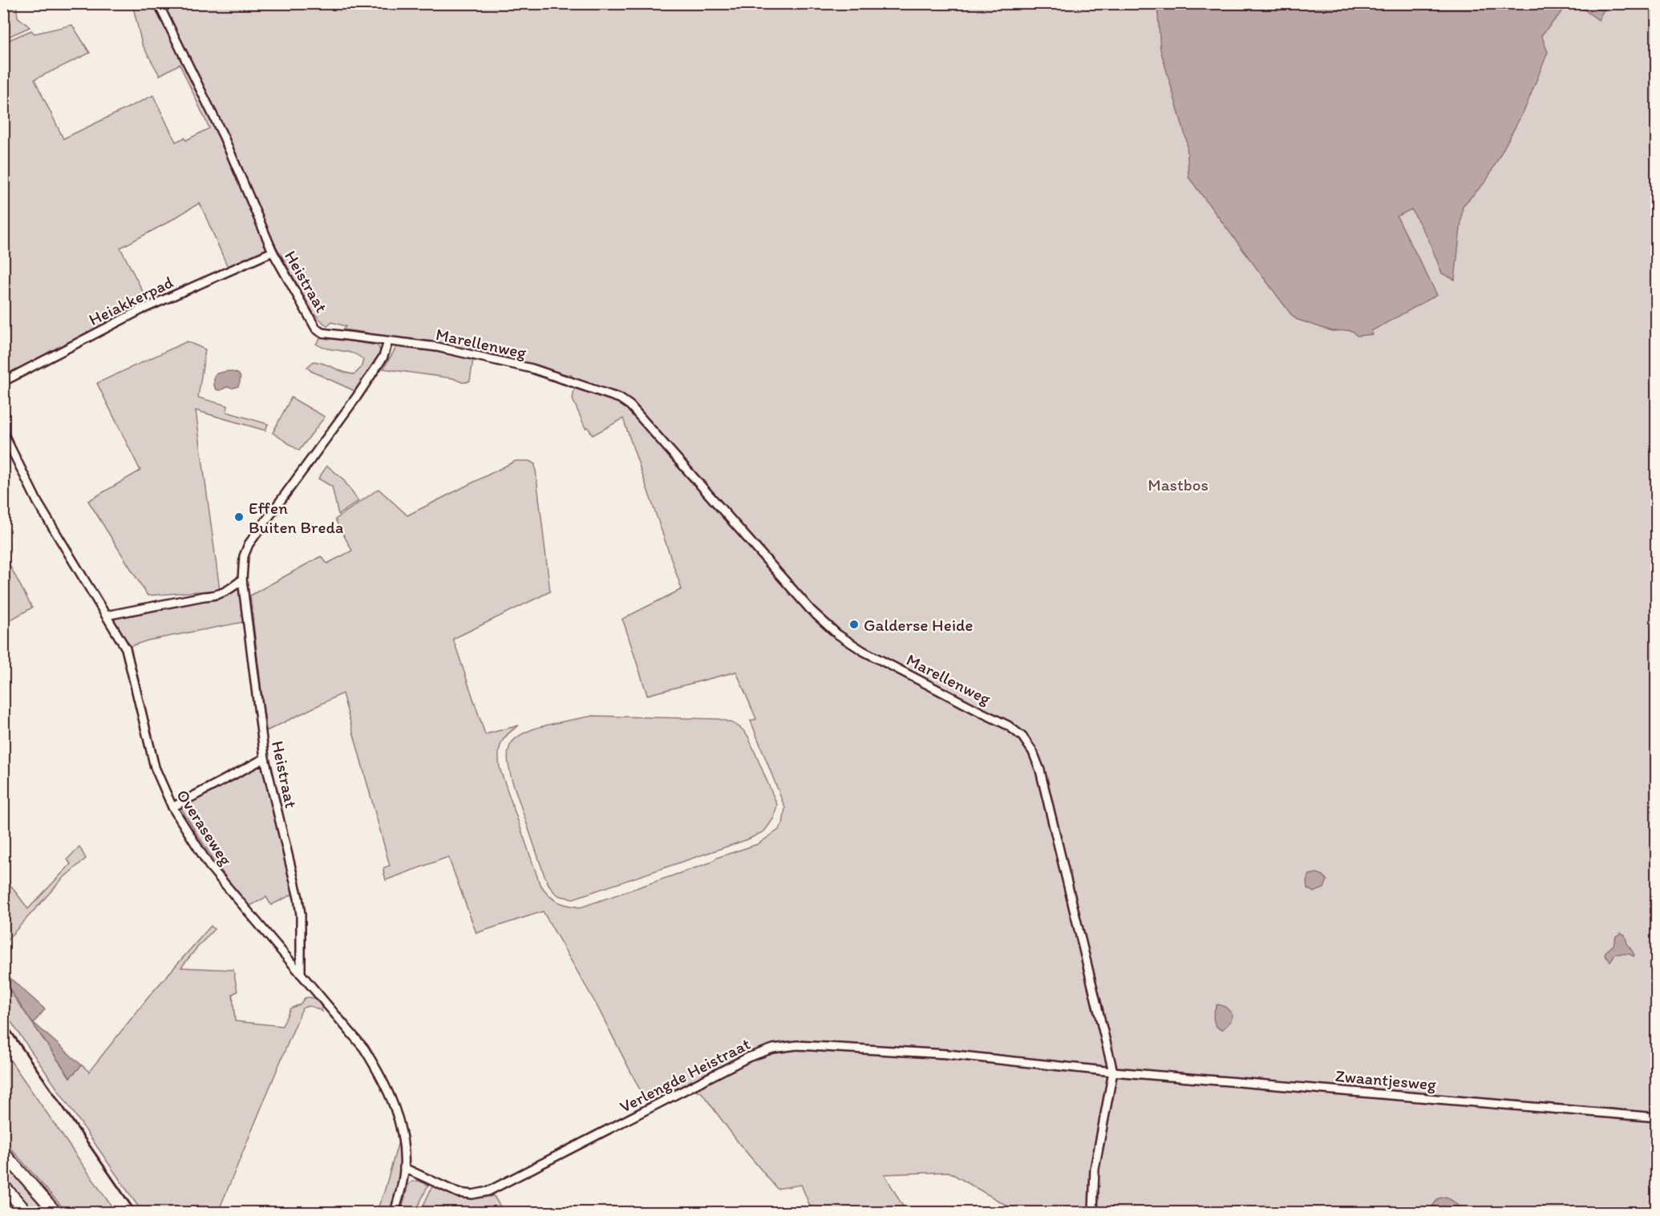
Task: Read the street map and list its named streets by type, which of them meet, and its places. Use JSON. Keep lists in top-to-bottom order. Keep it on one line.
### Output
{"streets":{"street":["Heistraat","Heiakkerpad","Marellenweg","Overaseweg","Verlengde Heistraat","Zwaantjesweg"]},"crossings":[["Heistraat","Heiakkerpad"],["Heistraat","Marellenweg"],["Heistraat","Overaseweg"],["Marellenweg","Verlengde Heistraat"],["Marellenweg","Zwaantjesweg"],["Overaseweg","Verlengde Heistraat"],["Verlengde Heistraat","Zwaantjesweg"]],"parks":["Mastbos"],"places":["Effen Buiten Breda","Galderse Heide"]}
